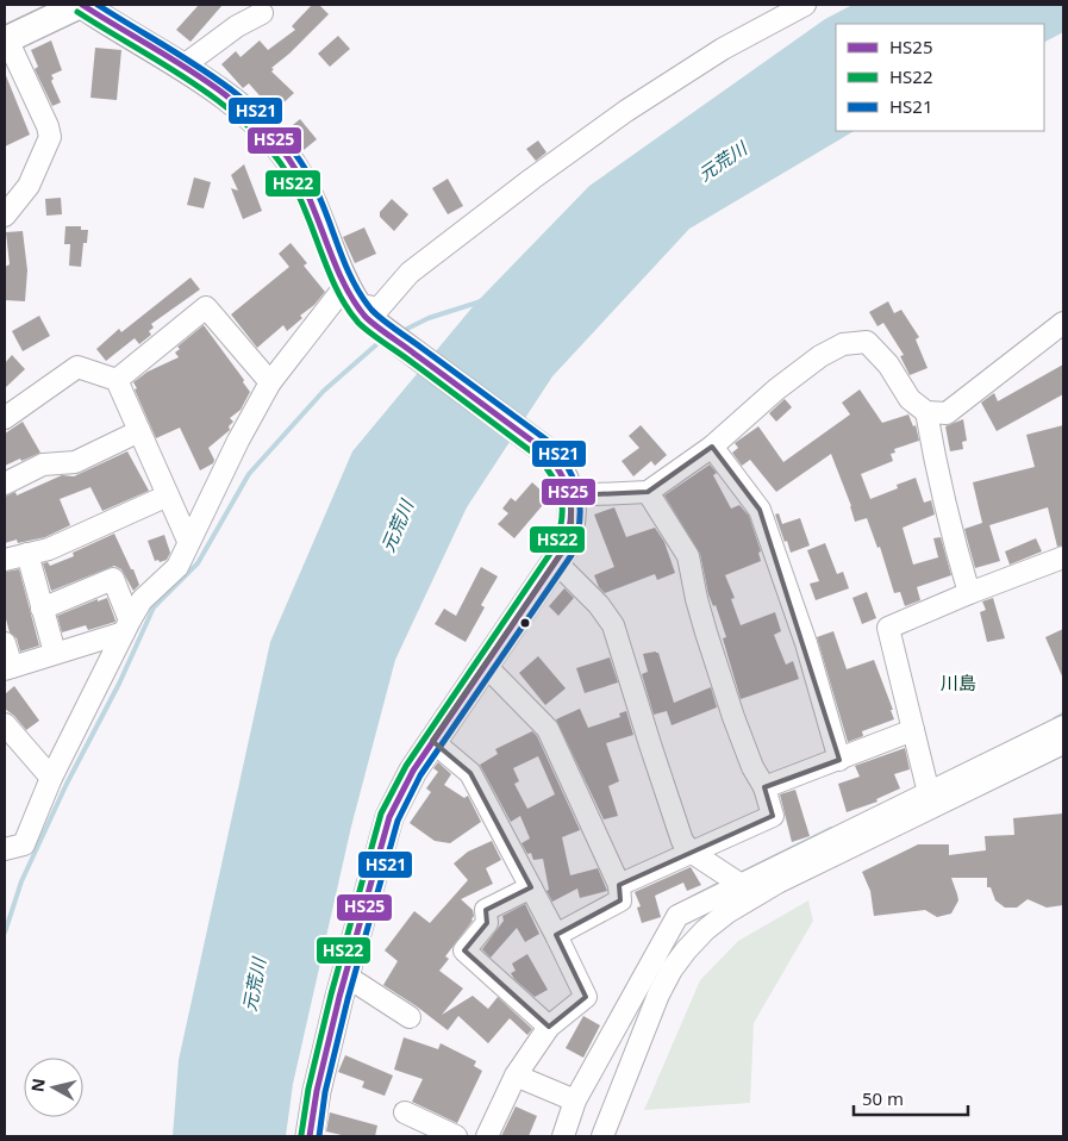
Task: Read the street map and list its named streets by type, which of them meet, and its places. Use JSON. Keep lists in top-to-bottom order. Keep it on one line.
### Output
{"districts":["川島"],"water":["元荒川"],"lines":["transit line HS25","transit line HS21","transit line HS22"],"legend":["HS25","HS22","HS21"],"scale_bar":"50 m","north":"left"}
